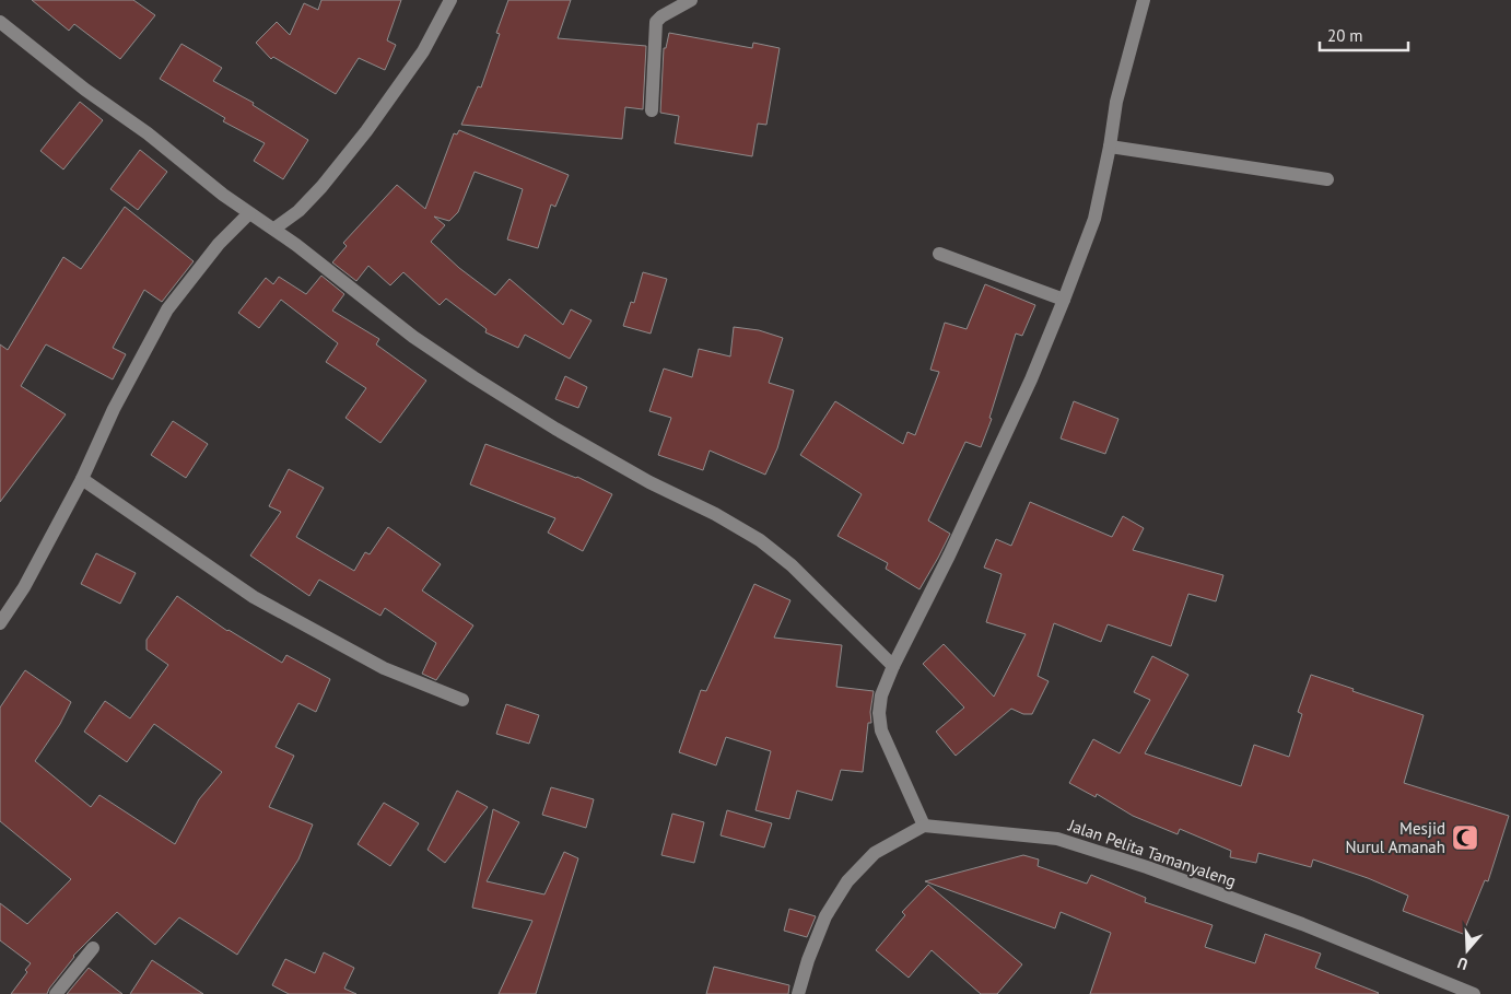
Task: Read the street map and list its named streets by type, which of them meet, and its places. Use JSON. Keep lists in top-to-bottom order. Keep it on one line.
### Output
{"streets":{"street":["Jalan Pelita Tamanyaleng"]},"places":{"mosque":["Mesjid Nurul Amanah"]},"scale_bar":"20 m","north":"bottom"}
